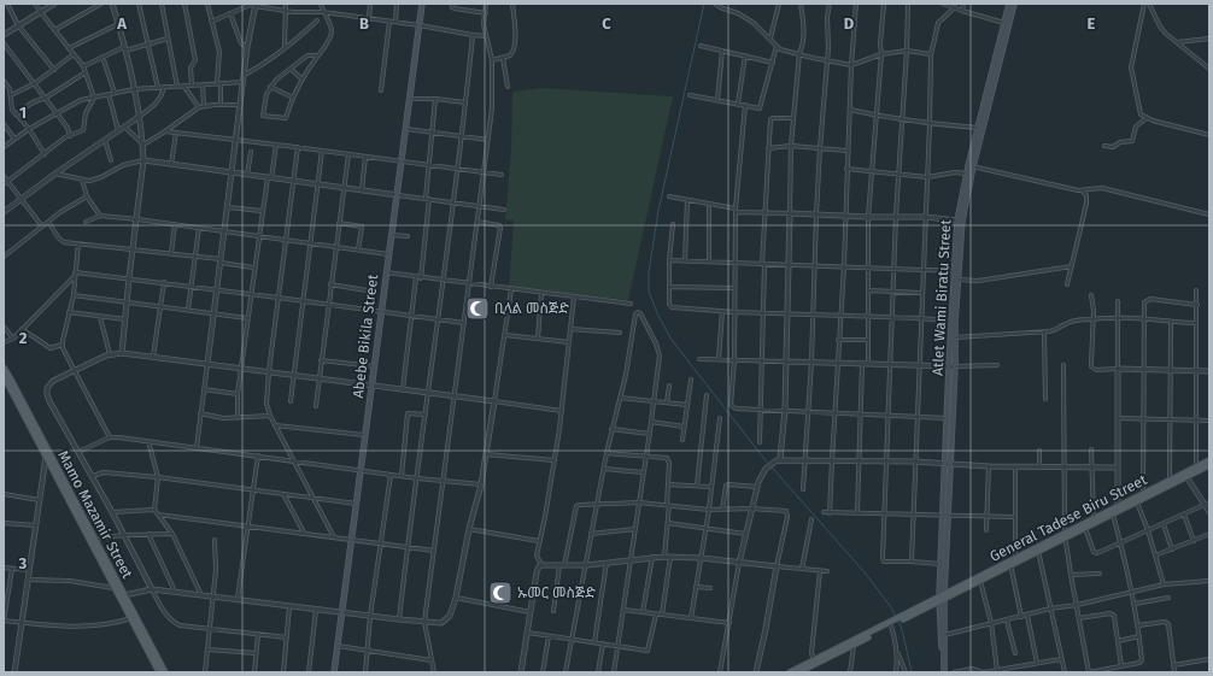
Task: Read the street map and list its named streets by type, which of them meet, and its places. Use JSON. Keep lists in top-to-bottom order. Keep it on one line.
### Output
{"streets":{"main road":["Atlet Wami Biratu Street","Abebe Bikila Street","Mamo Mazamir Street","General Tadese Biru Street"]},"crossings":[["Atlet Wami Biratu Street","General Tadese Biru Street"]],"places":{"mosque":["ቢላል መስጅድ","ኡመር መስጅድ"]},"grid":{"columns":["A","B","C","D","E"],"rows":["1","2","3"]}}
